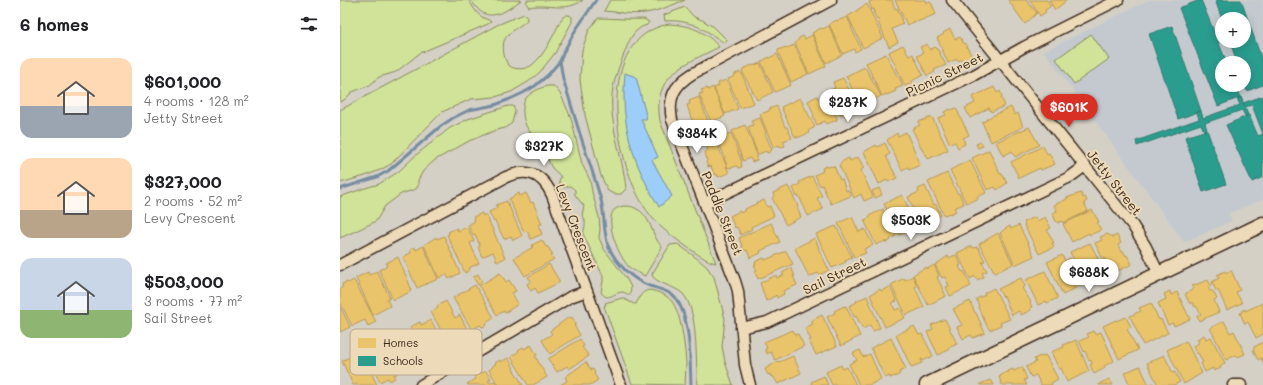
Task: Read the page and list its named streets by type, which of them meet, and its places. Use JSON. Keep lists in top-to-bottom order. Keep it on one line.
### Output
{"streets":{"street":["Picnic Street","Jetty Street","Paddle Street","Levy Crescent","Sail Street"]},"crossings":[["Picnic Street","Jetty Street"],["Picnic Street","Paddle Street"],["Jetty Street","Sail Street"],["Paddle Street","Sail Street"]],"legend":["Homes","Schools"],"page":{"heading":"6 homes","map_buttons":["+","−"],"list":[{"name":"$601,000","note":"4 rooms · 128 m² · Jetty Street"},{"name":"$327,000","note":"2 rooms · 52 m² · Levy Crescent"},{"name":"$503,000","note":"3 rooms · 77 m² · Sail Street"}],"price":["$287K","$601K","$384K","$327K","$503K","$688K"]}}
